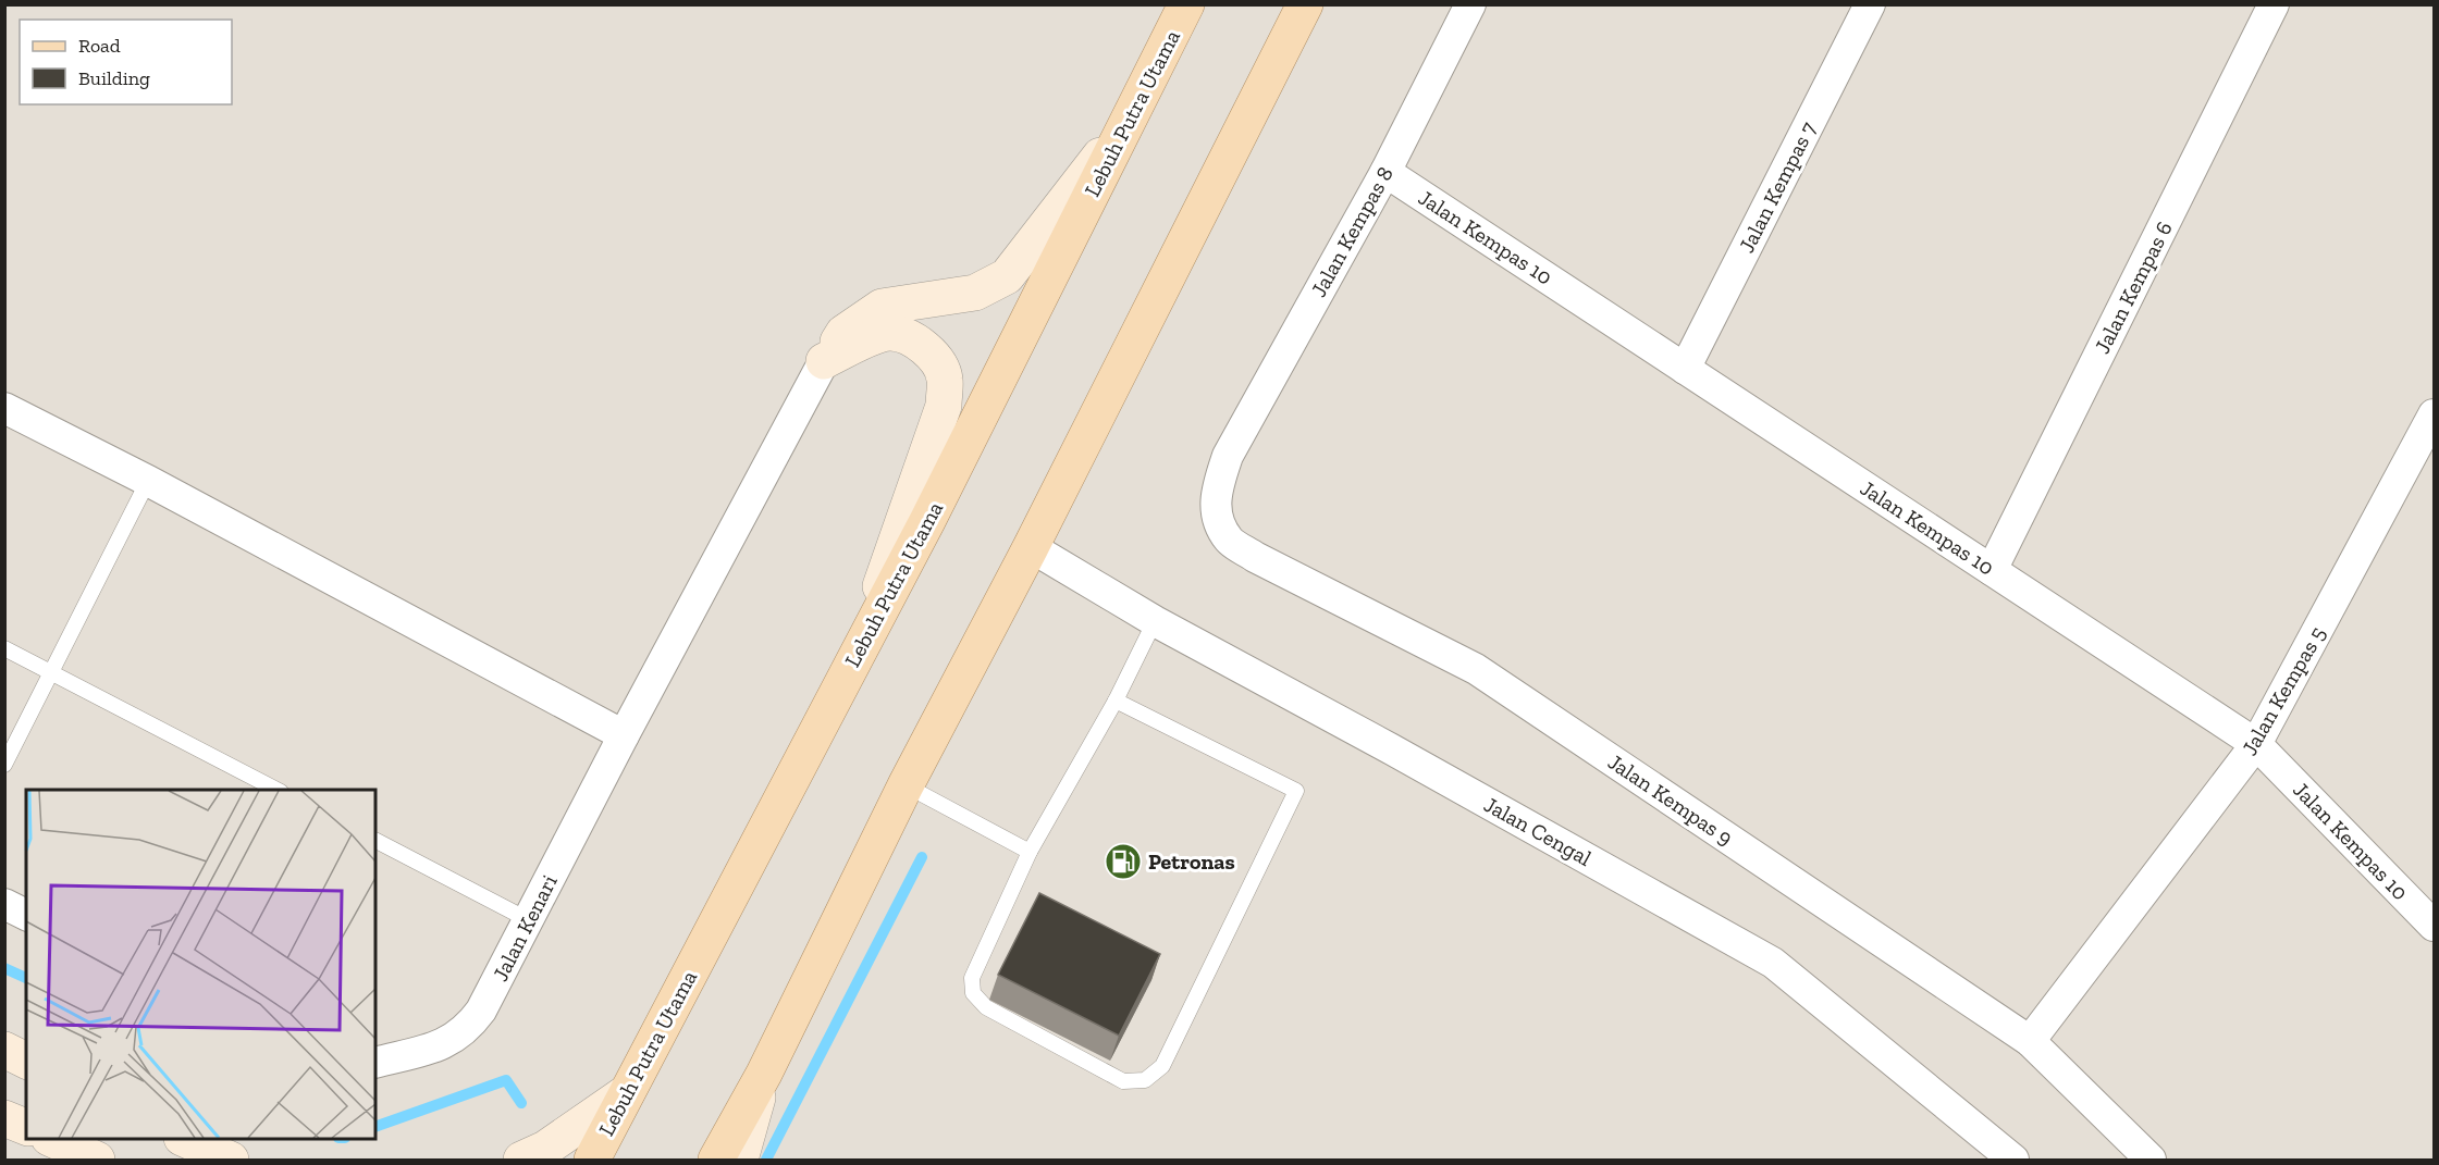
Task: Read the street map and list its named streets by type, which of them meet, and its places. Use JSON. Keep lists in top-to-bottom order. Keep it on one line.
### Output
{"streets":{"main road":["Lebuh Putra Utama"],"street":["Jalan Kempas 7","Jalan Kempas 8","Jalan Kempas 10","Jalan Kempas 6","Jalan Kempas 5","Jalan Kempas 9","Jalan Cengal","Jalan Kenari"]},"crossings":[["Jalan Kempas 7","Jalan Kempas 10"],["Jalan Kempas 8","Jalan Kempas 10"],["Jalan Kempas 8","Jalan Kempas 9"],["Jalan Kempas 10","Jalan Kempas 6"],["Jalan Kempas 10","Jalan Kempas 5"],["Jalan Kempas 5","Jalan Kempas 9"]],"places":{"fuel station":["Petronas"]},"legend":["Road","Building"]}
